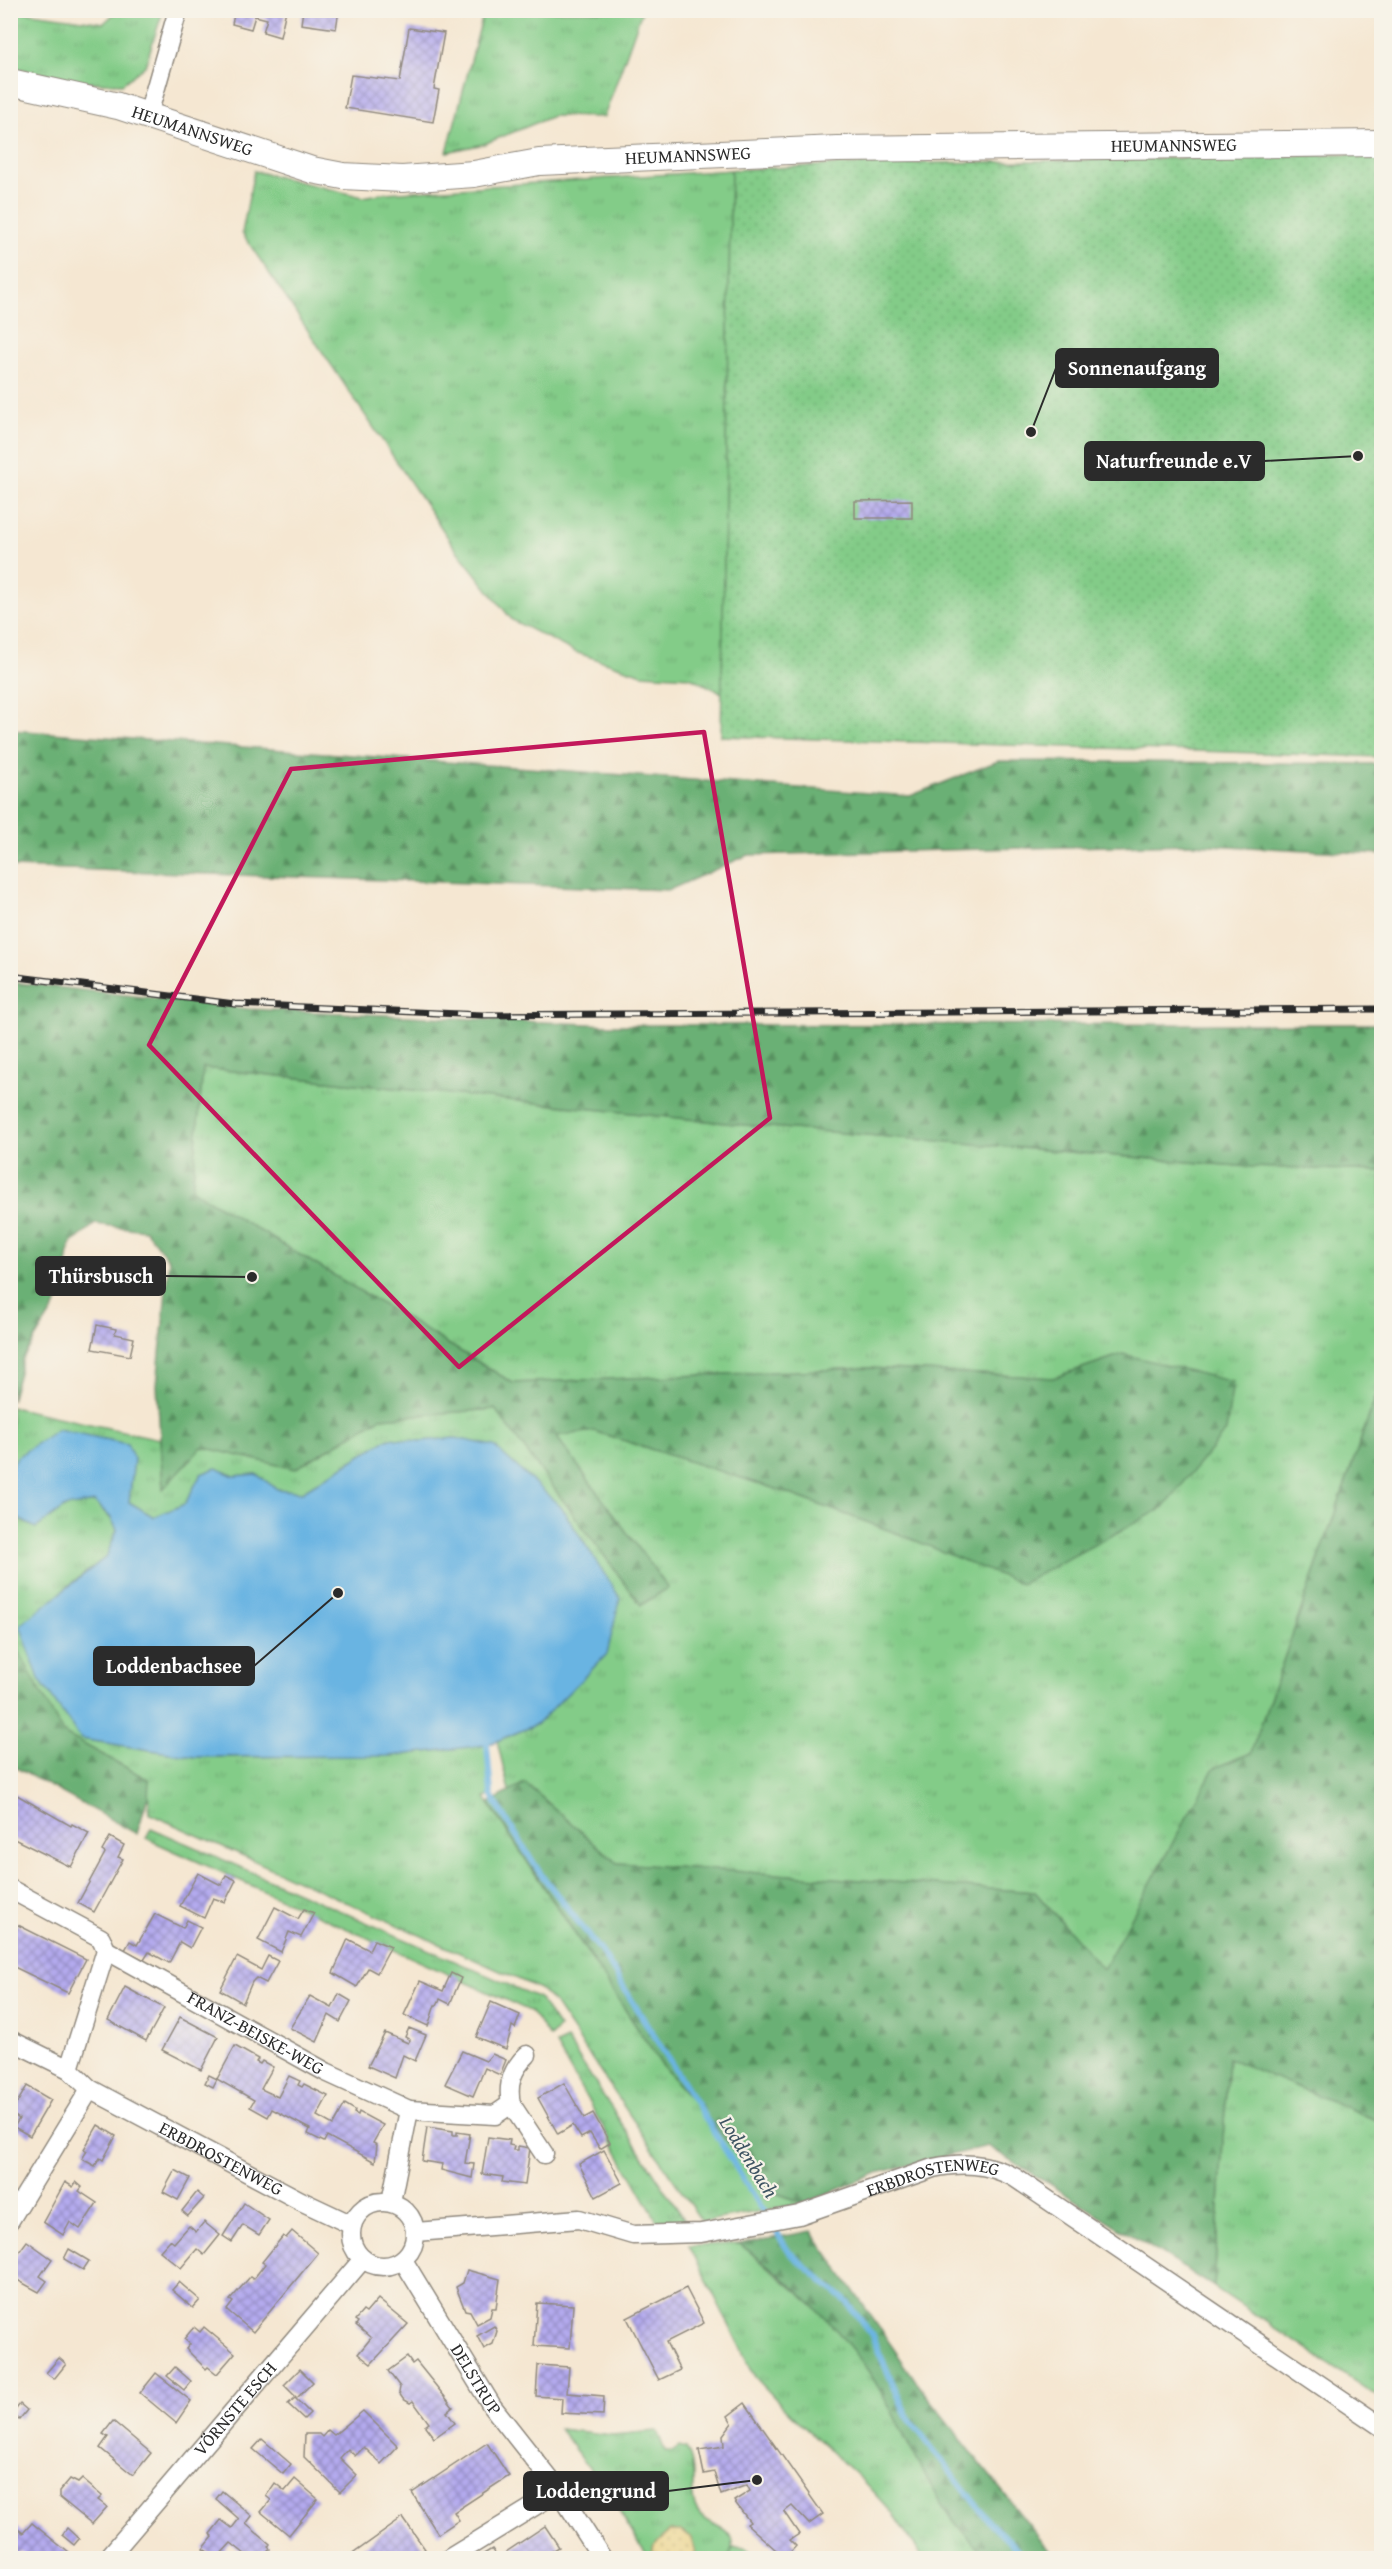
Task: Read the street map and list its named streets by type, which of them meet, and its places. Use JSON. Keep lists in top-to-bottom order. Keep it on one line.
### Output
{"streets":{"street":["HEUMANNSWEG","FRANZ-BEISKE-WEG","ERBDROSTENWEG","DELSTRUP","VÖRNSTE ESCH"]},"crossings":[["ERBDROSTENWEG","DELSTRUP"],["ERBDROSTENWEG","VÖRNSTE ESCH"],["DELSTRUP","VÖRNSTE ESCH"]],"water":["Loddenbach"],"places":["Sonnenaufgang","Naturfreunde e.V","Thürsbusch","Loddenbachsee","Loddengrund"]}
